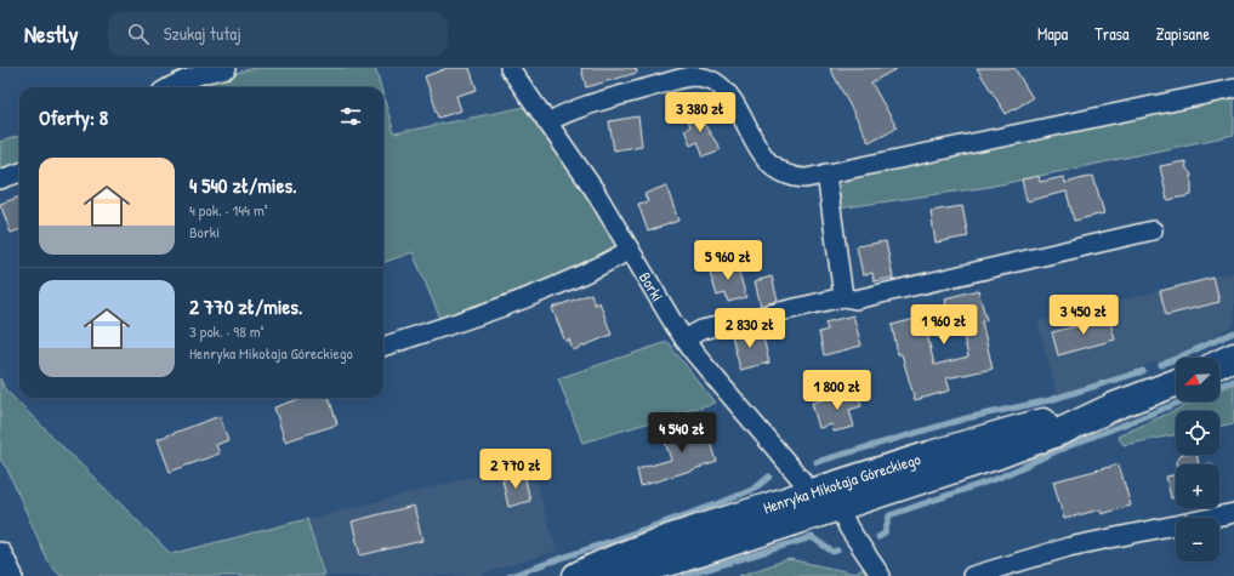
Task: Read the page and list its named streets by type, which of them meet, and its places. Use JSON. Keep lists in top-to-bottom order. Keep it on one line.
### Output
{"streets":{"main road":["Henryka Mikołaja Góreckiego"],"street":["Borki"]},"crossings":[["Borki","Henryka Mikołaja Góreckiego"]],"north":"bottom left","page":{"header":"Nestly","search":"Szukaj tutaj","nav":["Mapa","Trasa","Zapisane"],"heading":"Oferty: 8","price":["3 380 zł","5 960 zł","3 450 zł","1 960 zł","2 830 zł","1 800 zł","4 540 zł","2 770 zł"],"list":[{"name":"4 540 zł/mies.","note":"4 pok. · 144 m² · Borki"},{"name":"2 770 zł/mies.","note":"3 pok. · 98 m² · Henryka Mikołaja Góreckiego"}],"map_buttons":["+","−"]}}
